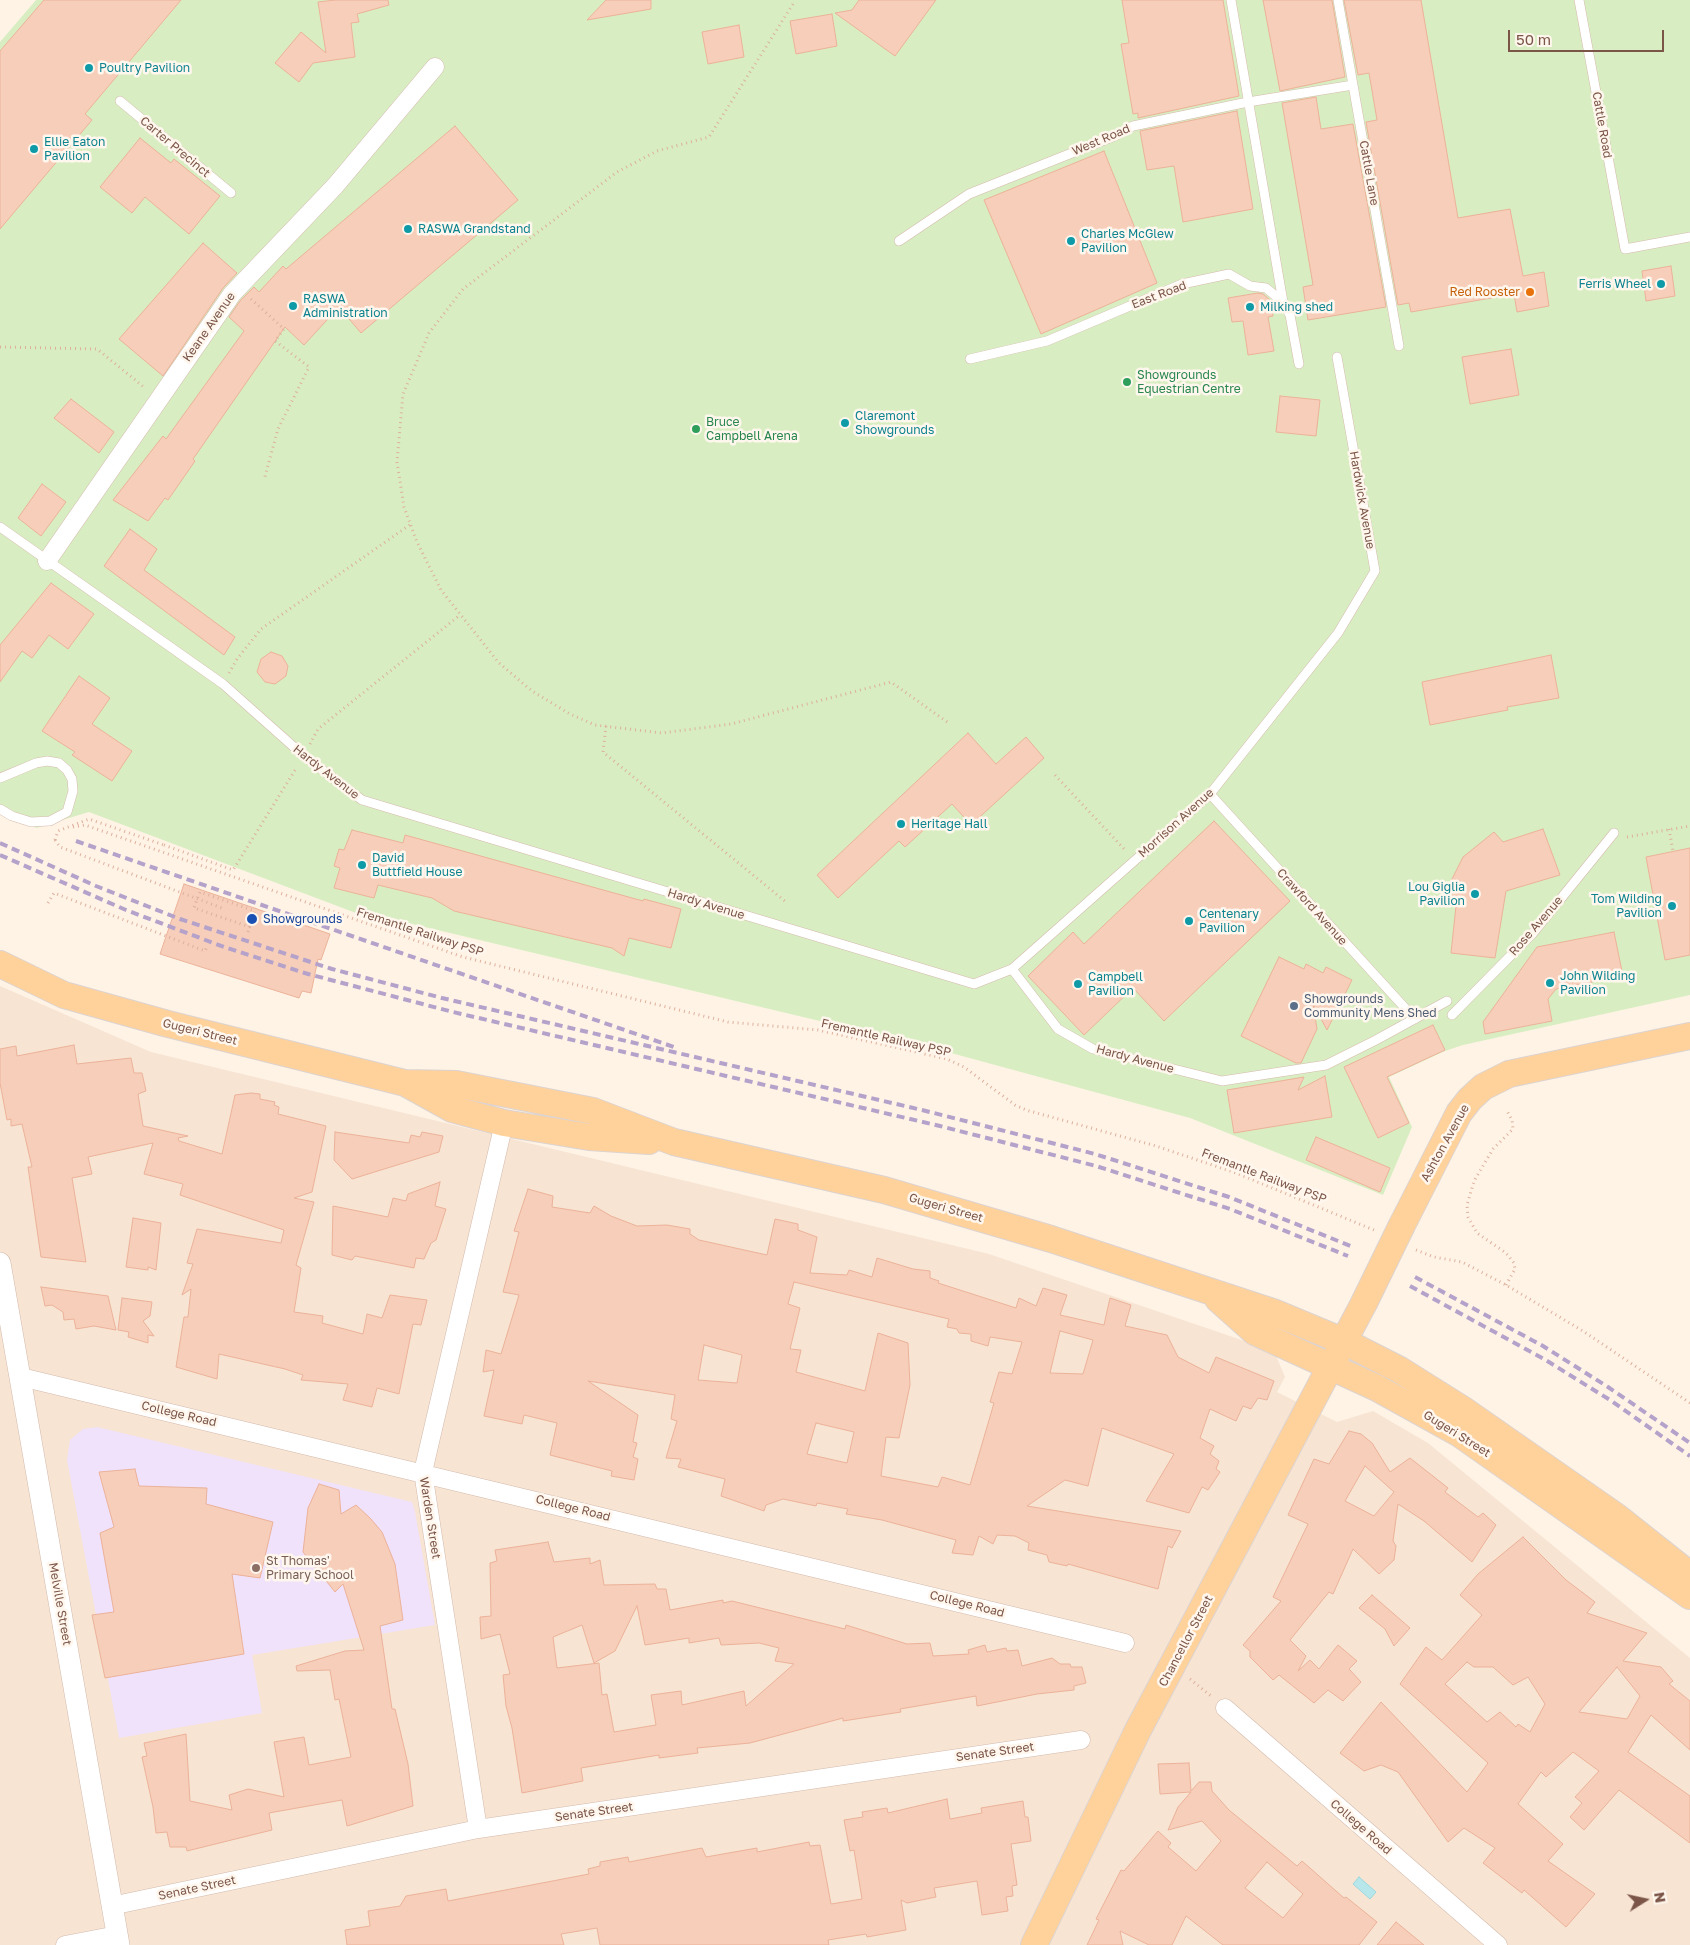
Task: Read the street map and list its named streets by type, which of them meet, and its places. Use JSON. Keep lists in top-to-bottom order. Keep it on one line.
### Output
{"streets":{"main road":["Gugeri Street","Ashton Avenue","Chancellor Street"],"street":["Keane Avenue","College Road","Warden Street","Melville Street","Senate Street"],"lane":["Cattle Road","West Road","Carter Precinct","Cattle Lane","East Road","Hardwick Avenue","Hardy Avenue","Morrison Avenue","Crawford Avenue","Rose Avenue"],"path":["Fremantle Railway PSP"]},"crossings":[["West Road","Cattle Lane"],["Keane Avenue","Hardy Avenue"],["Hardwick Avenue","Morrison Avenue"],["Hardy Avenue","Morrison Avenue"],["Hardy Avenue","Crawford Avenue"],["Morrison Avenue","Crawford Avenue"],["Gugeri Street","Ashton Avenue"],["Gugeri Street","Warden Street"],["Gugeri Street","Chancellor Street"],["Ashton Avenue","Chancellor Street"],["College Road","Warden Street"],["College Road","Melville Street"],["Warden Street","Senate Street"],["Melville Street","Senate Street"]],"places":["Poultry Pavilion","Ellie Eaton Pavilion","RASWA Grandstand","Charles McGlew Pavilion","Ferris Wheel","Red Rooster","RASWA Administration","Milking shed","Showgrounds Equestrian Centre","Claremont Showgrounds","Bruce Campbell Arena","Heritage Hall","David Buttfield House","Lou Giglia Pavilion","Tom Wilding Pavilion","Showgrounds","Centenary Pavilion","John Wilding Pavilion","Campbell Pavilion","Showgrounds Community Mens Shed","St Thomas' Primary School"],"scale_bar":"50 m","north":"right"}
